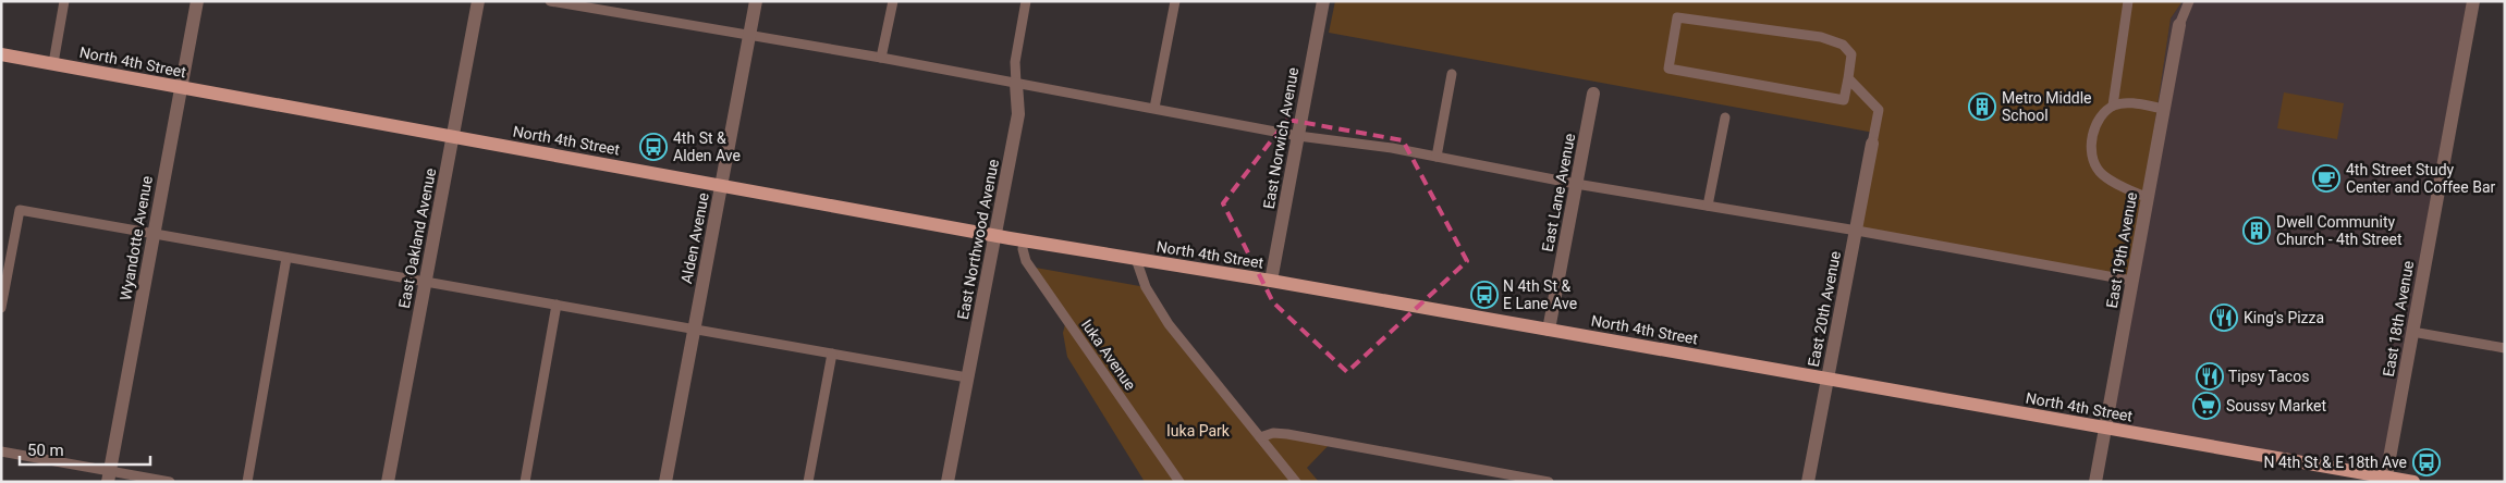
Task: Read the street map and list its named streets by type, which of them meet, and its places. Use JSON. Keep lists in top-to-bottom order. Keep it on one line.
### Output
{"streets":{"main road":["North 4th Street"],"street":["East Norwich Avenue","East Lane Avenue","Wyandotte Avenue","East Oakland Avenue","Alden Avenue","East Northwood Avenue","East 19th Avenue","East 20th Avenue","East 18th Avenue"],"lane":["Iuka Avenue"]},"crossings":[["North 4th Street","East Norwich Avenue"],["North 4th Street","East Lane Avenue"],["North 4th Street","Wyandotte Avenue"],["North 4th Street","East Oakland Avenue"],["North 4th Street","Alden Avenue"],["North 4th Street","East Northwood Avenue"],["North 4th Street","East 19th Avenue"],["North 4th Street","East 20th Avenue"],["North 4th Street","East 18th Avenue"],["North 4th Street","Iuka Avenue"]],"parks":["Iuka Park"],"places":{"building":["Metro Middle School","Dwell Community Church - 4th Street"],"bus stop":["4th St & Alden Ave","N 4th St & E Lane Ave","N 4th St & E 18th Ave"],"cafe":["4th Street Study Center and Coffee Bar"],"restaurant":["King's Pizza","Tipsy Tacos"],"supermarket":["Soussy Market"]},"scale_bar":"50 m"}
